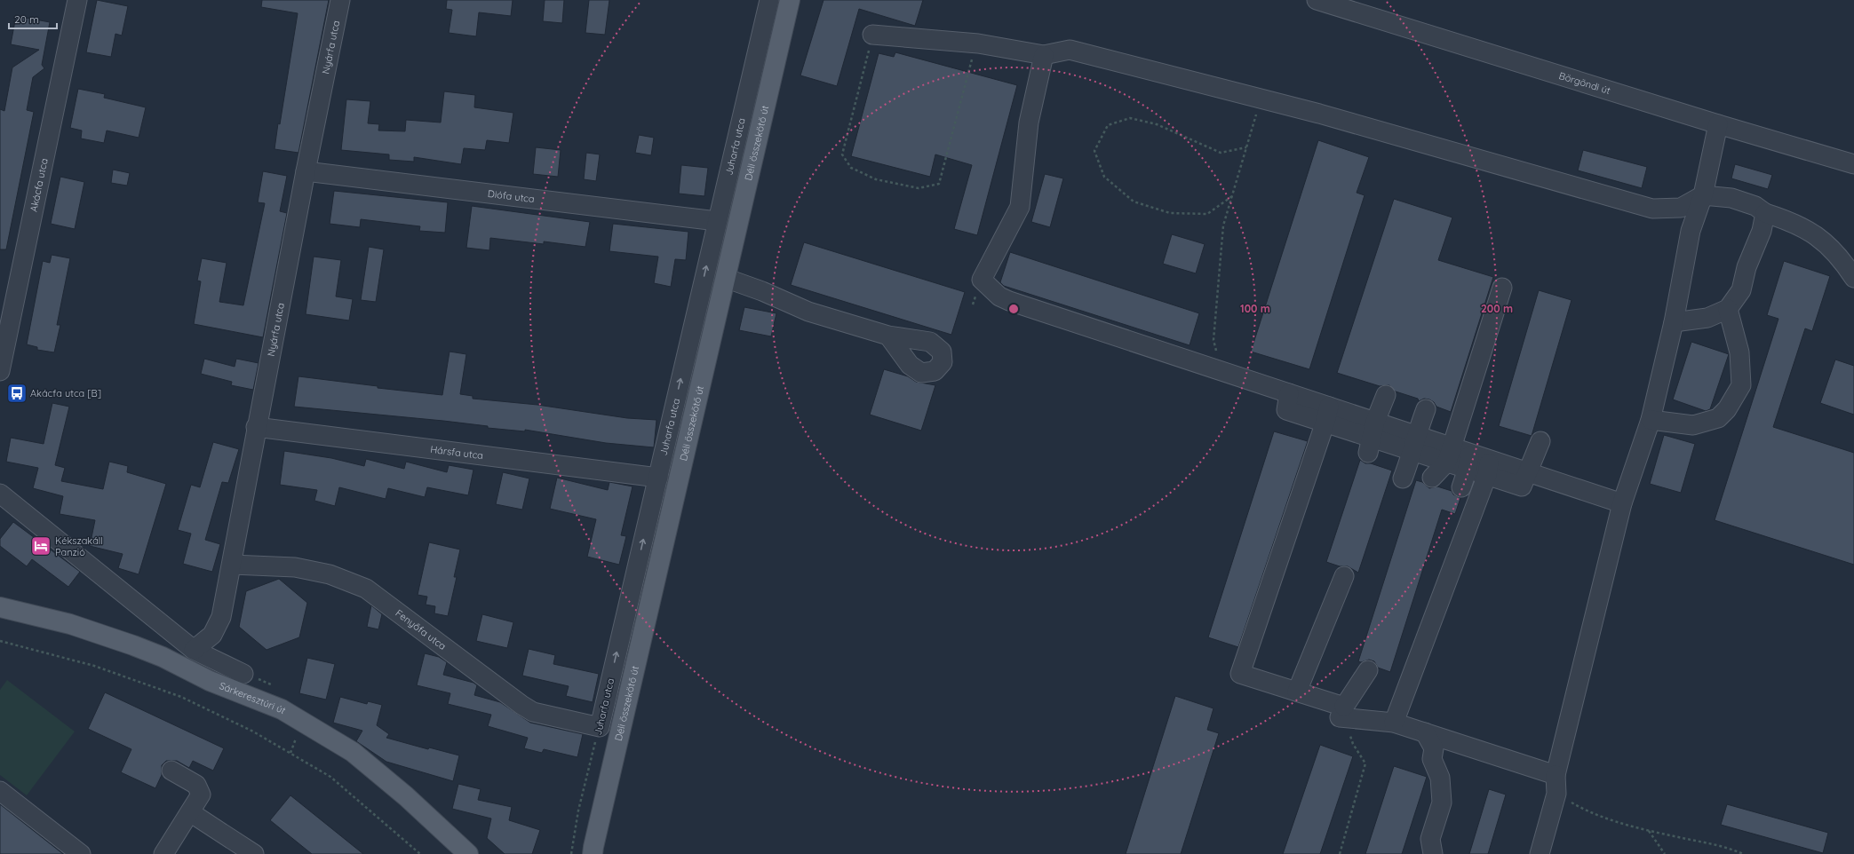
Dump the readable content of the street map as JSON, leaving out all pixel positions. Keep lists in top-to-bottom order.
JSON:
{
  "streets": {
    "main road": ["Déli összekötő út", "Sárkeresztúri út"],
    "street": [
      "Nyárfa utca",
      "Börgöndi út",
      "Juharfa utca",
      "Akácfa utca",
      "Diófa utca",
      "Hársfa utca",
      "Fenyőfa utca"
    ]
  },
  "crossings": [
    ["Nyárfa utca", "Diófa utca"],
    ["Nyárfa utca", "Hársfa utca"],
    ["Nyárfa utca", "Fenyőfa utca"],
    ["Nyárfa utca", "Sárkeresztúri út"],
    ["Juharfa utca", "Diófa utca"],
    ["Juharfa utca", "Hársfa utca"],
    ["Juharfa utca", "Fenyőfa utca"]
  ],
  "one_way": ["Juharfa utca"],
  "places": {
    "bus stop": ["Akácfa utca [B]"],
    "hotel": ["Kékszakáll Panzió"]
  },
  "scale_bar": "20 m",
  "rings": ["100 m", "200 m"]
}
